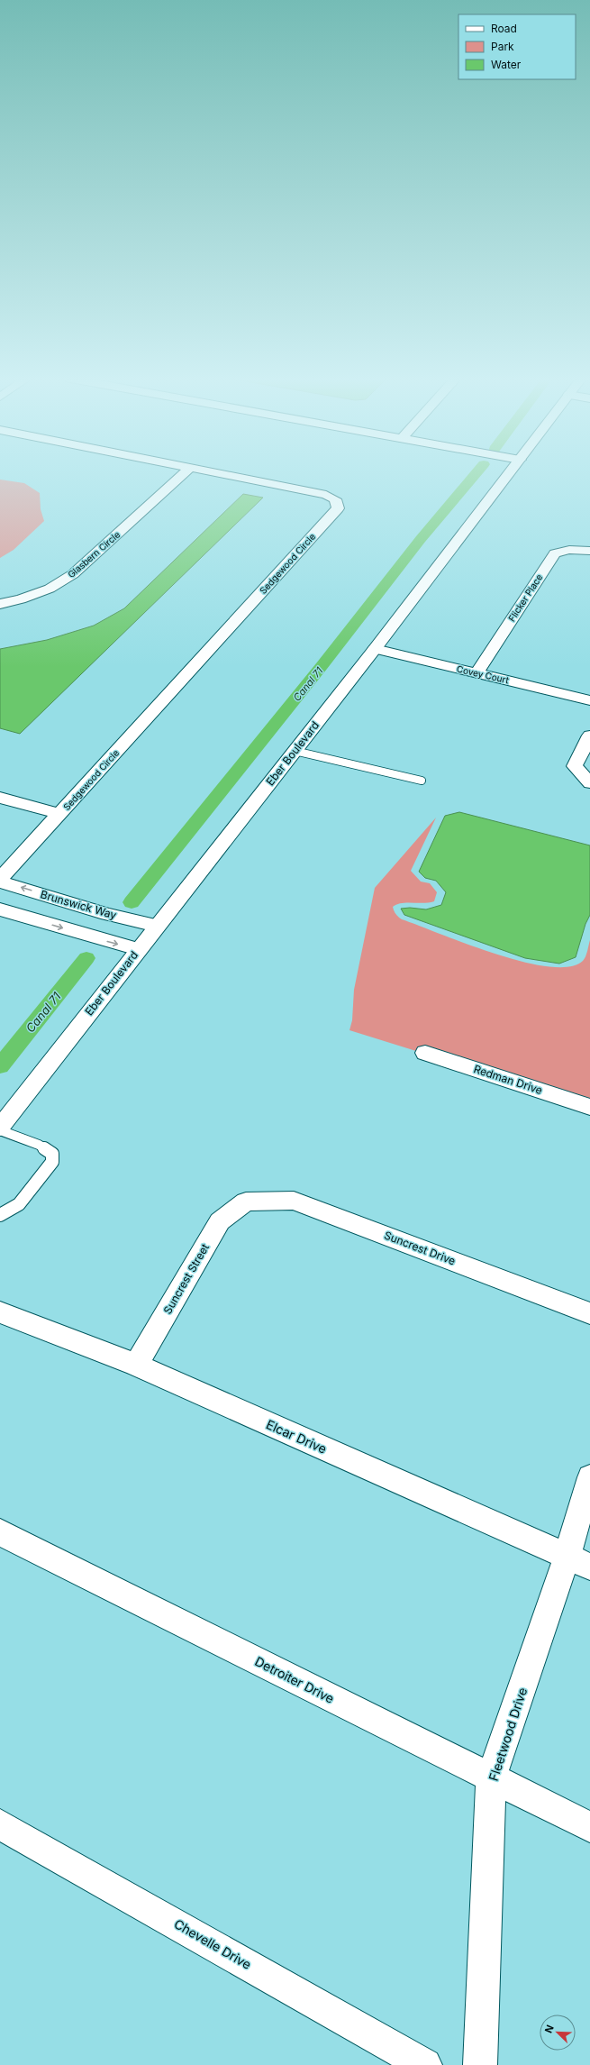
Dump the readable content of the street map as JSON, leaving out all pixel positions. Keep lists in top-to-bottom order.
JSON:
{
  "streets": {
    "street": [
      "Glasbern Circle",
      "Sedgewood Circle",
      "Flicker Place",
      "Covey Court",
      "Eber Boulevard",
      "Brunswick Way",
      "Redman Drive",
      "Suncrest Drive",
      "Suncrest Street",
      "Elcar Drive",
      "Detroiter Drive",
      "Fleetwood Drive",
      "Chevelle Drive"
    ]
  },
  "crossings": [
    ["Sedgewood Circle", "Brunswick Way"],
    ["Flicker Place", "Covey Court"],
    ["Covey Court", "Eber Boulevard"],
    ["Eber Boulevard", "Brunswick Way"],
    ["Suncrest Drive", "Suncrest Street"],
    ["Suncrest Street", "Elcar Drive"],
    ["Elcar Drive", "Fleetwood Drive"],
    ["Detroiter Drive", "Fleetwood Drive"]
  ],
  "water": ["Canal 71"],
  "legend": ["Road", "Park", "Water"],
  "north": "top left"
}
